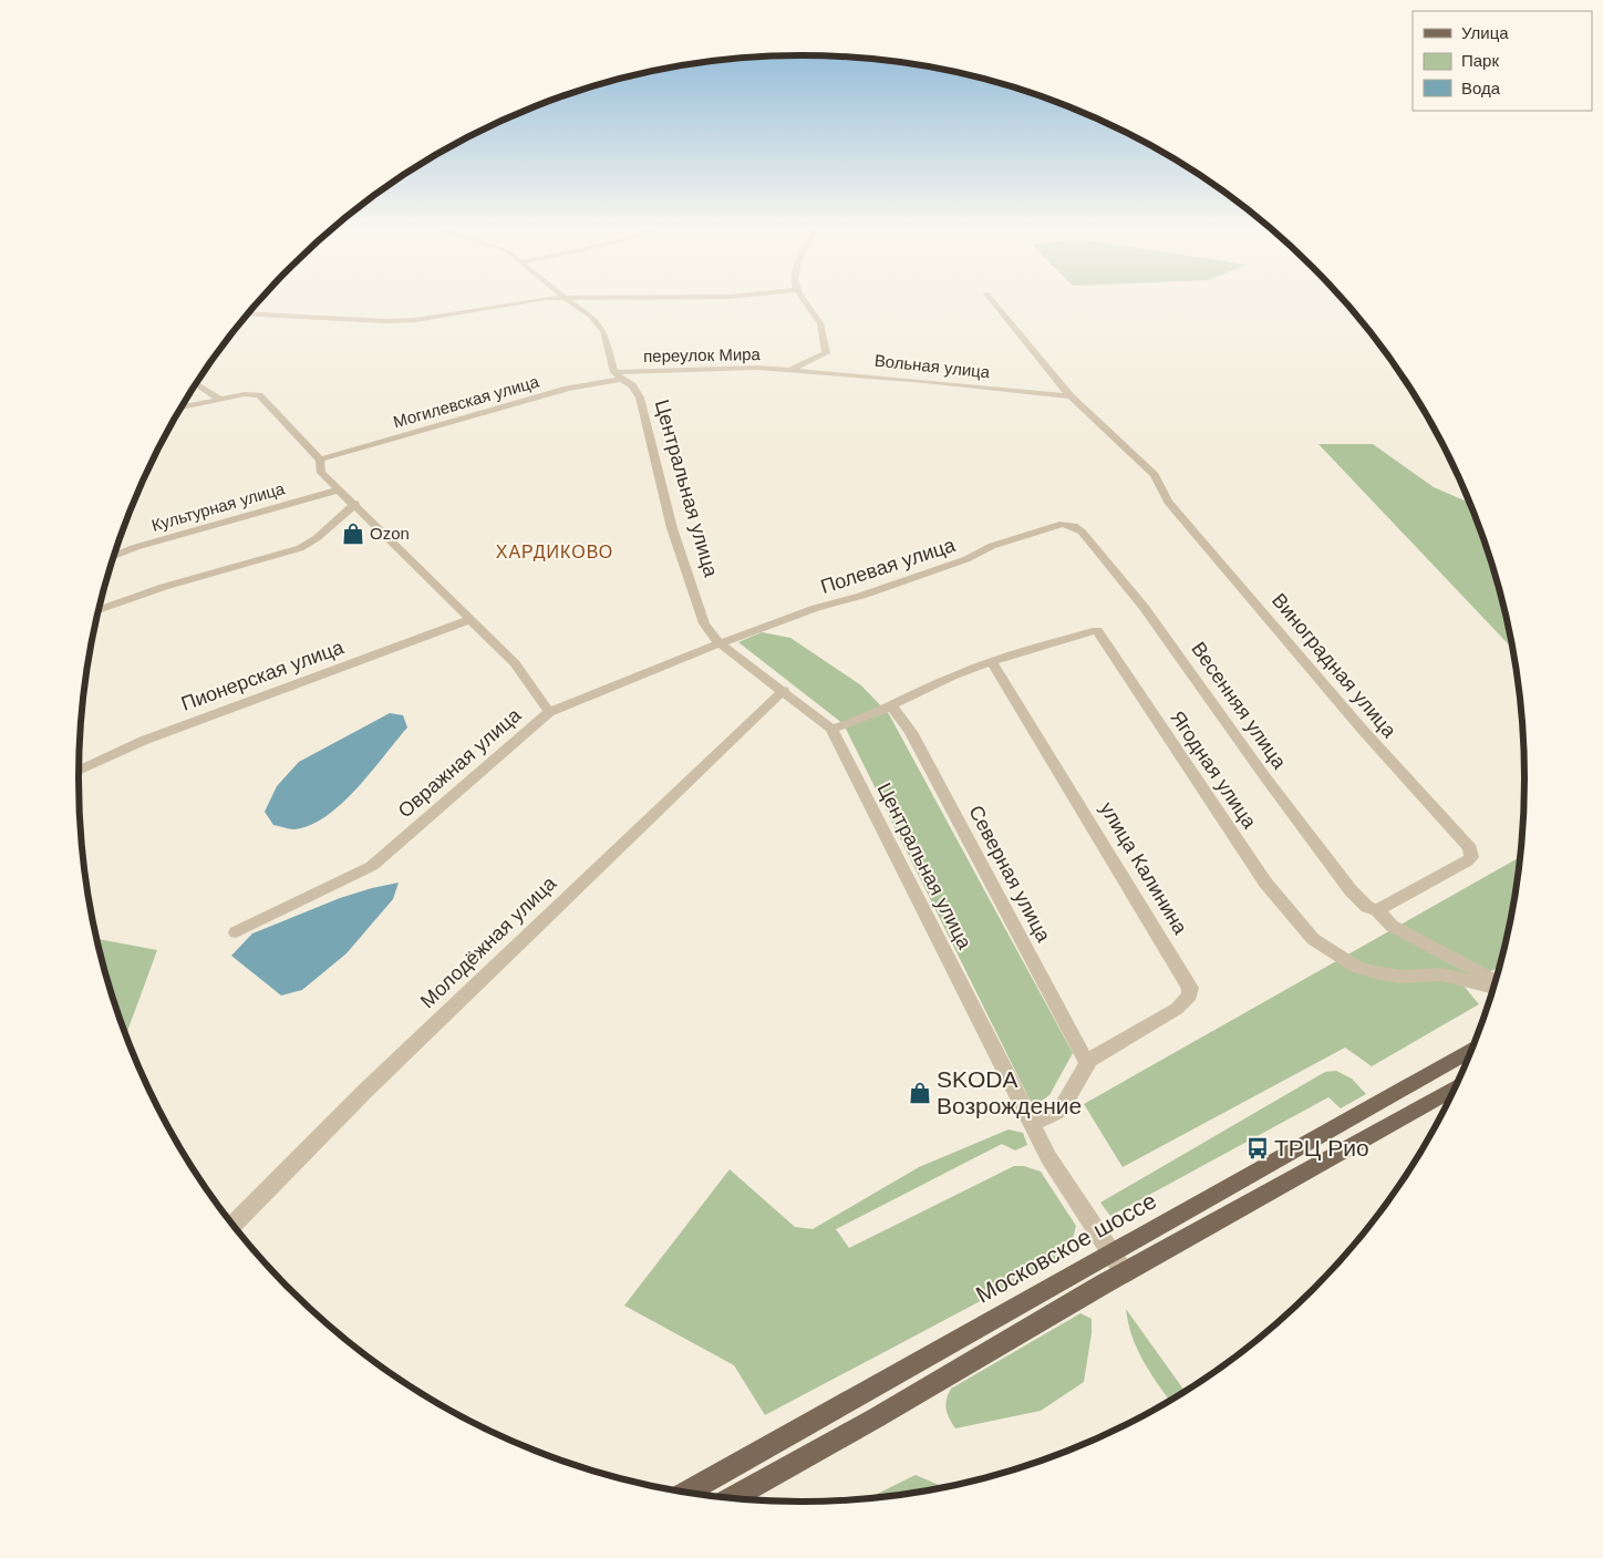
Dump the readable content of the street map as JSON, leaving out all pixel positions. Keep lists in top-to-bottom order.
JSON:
{
  "streets": {
    "main road": ["Московское шоссе"],
    "street": [
      "переулок Мира",
      "Вольная улица",
      "Могилевская улица",
      "Центральная улица",
      "Культурная улица",
      "Полевая улица",
      "Виноградная улица",
      "Пионерская улица",
      "Весенняя улица",
      "Овражная улица",
      "Ягодная улица",
      "улица Калинина",
      "Северная улица",
      "Молодёжная улица"
    ]
  },
  "crossings": [
    ["переулок Мира", "Вольная улица"],
    ["переулок Мира", "Могилевская улица"],
    ["переулок Мира", "Центральная улица"],
    ["Вольная улица", "Виноградная улица"],
    ["Могилевская улица", "Центральная улица"],
    ["Центральная улица", "Полевая улица"],
    ["Центральная улица", "Овражная улица"],
    ["Центральная улица", "Молодёжная улица"],
    ["Центральная улица", "Московское шоссе"],
    ["Полевая улица", "Весенняя улица"],
    ["Полевая улица", "Овражная улица"],
    ["Виноградная улица", "Весенняя улица"],
    ["Ягодная улица", "улица Калинина"],
    ["улица Калинина", "Северная улица"]
  ],
  "districts": ["ХАРДИКОВО"],
  "places": {
    "shop": ["Ozon", "SKODA Возрождение"],
    "bus stop": ["ТРЦ Рио"]
  },
  "legend": ["Улица", "Парк", "Вода"]
}
